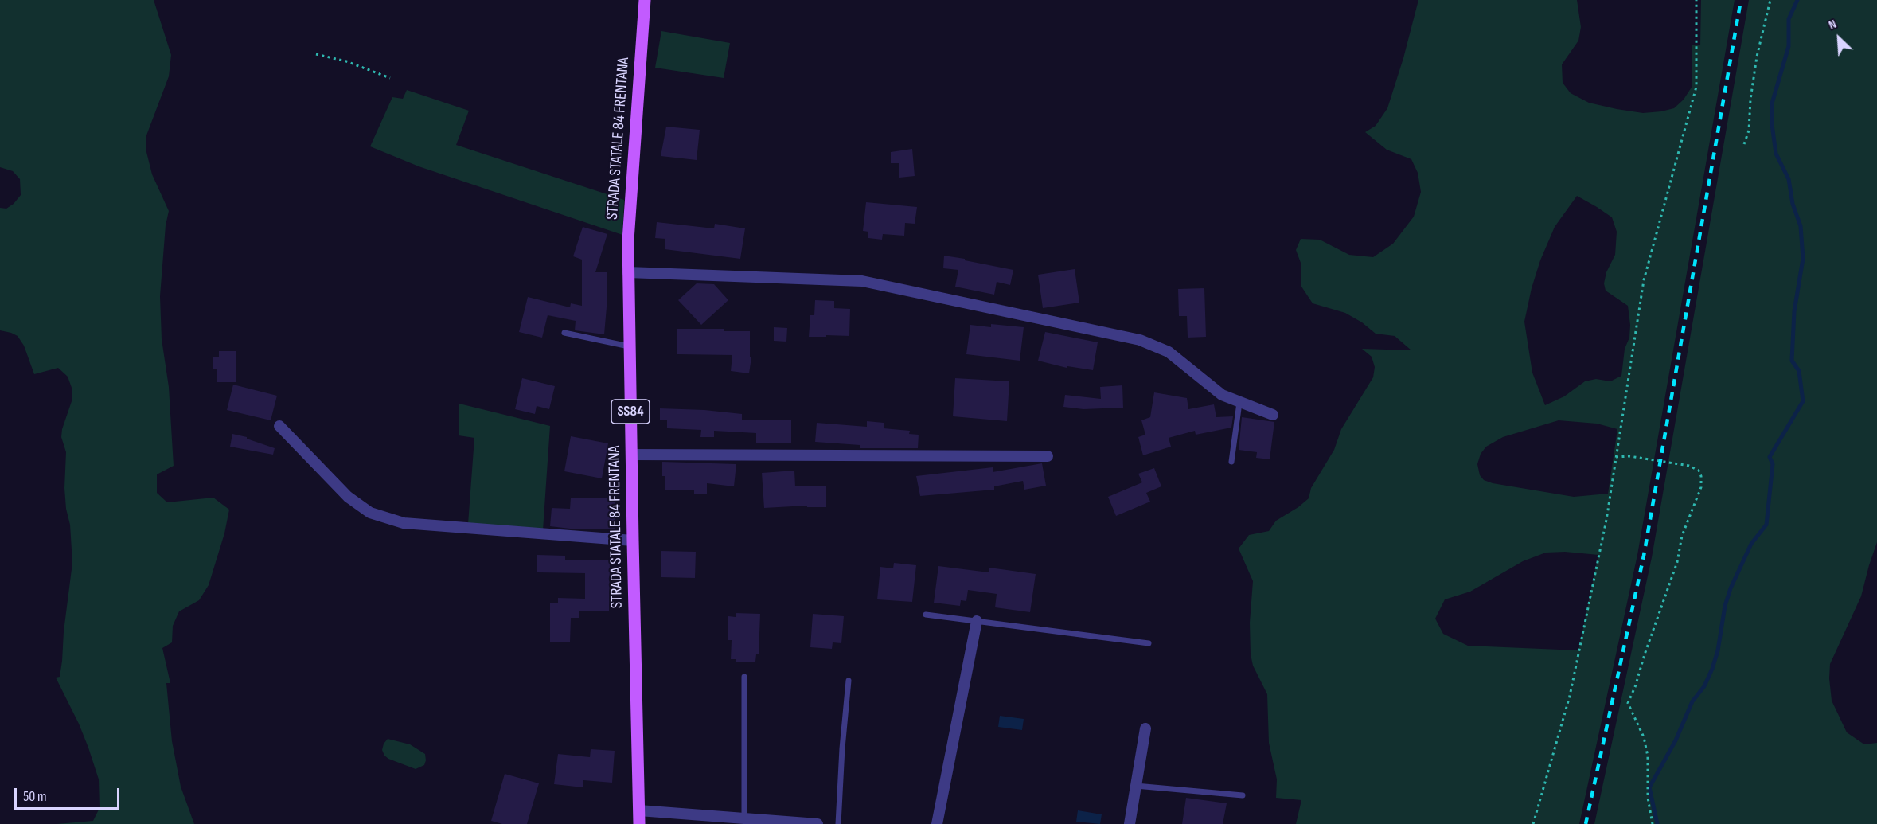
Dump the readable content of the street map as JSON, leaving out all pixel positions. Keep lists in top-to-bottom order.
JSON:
{
  "streets": {
    "main road": ["STRADA STATALE 84 FRENTANA", "SS84"]
  },
  "scale_bar": "50 m",
  "north": "top left"
}
